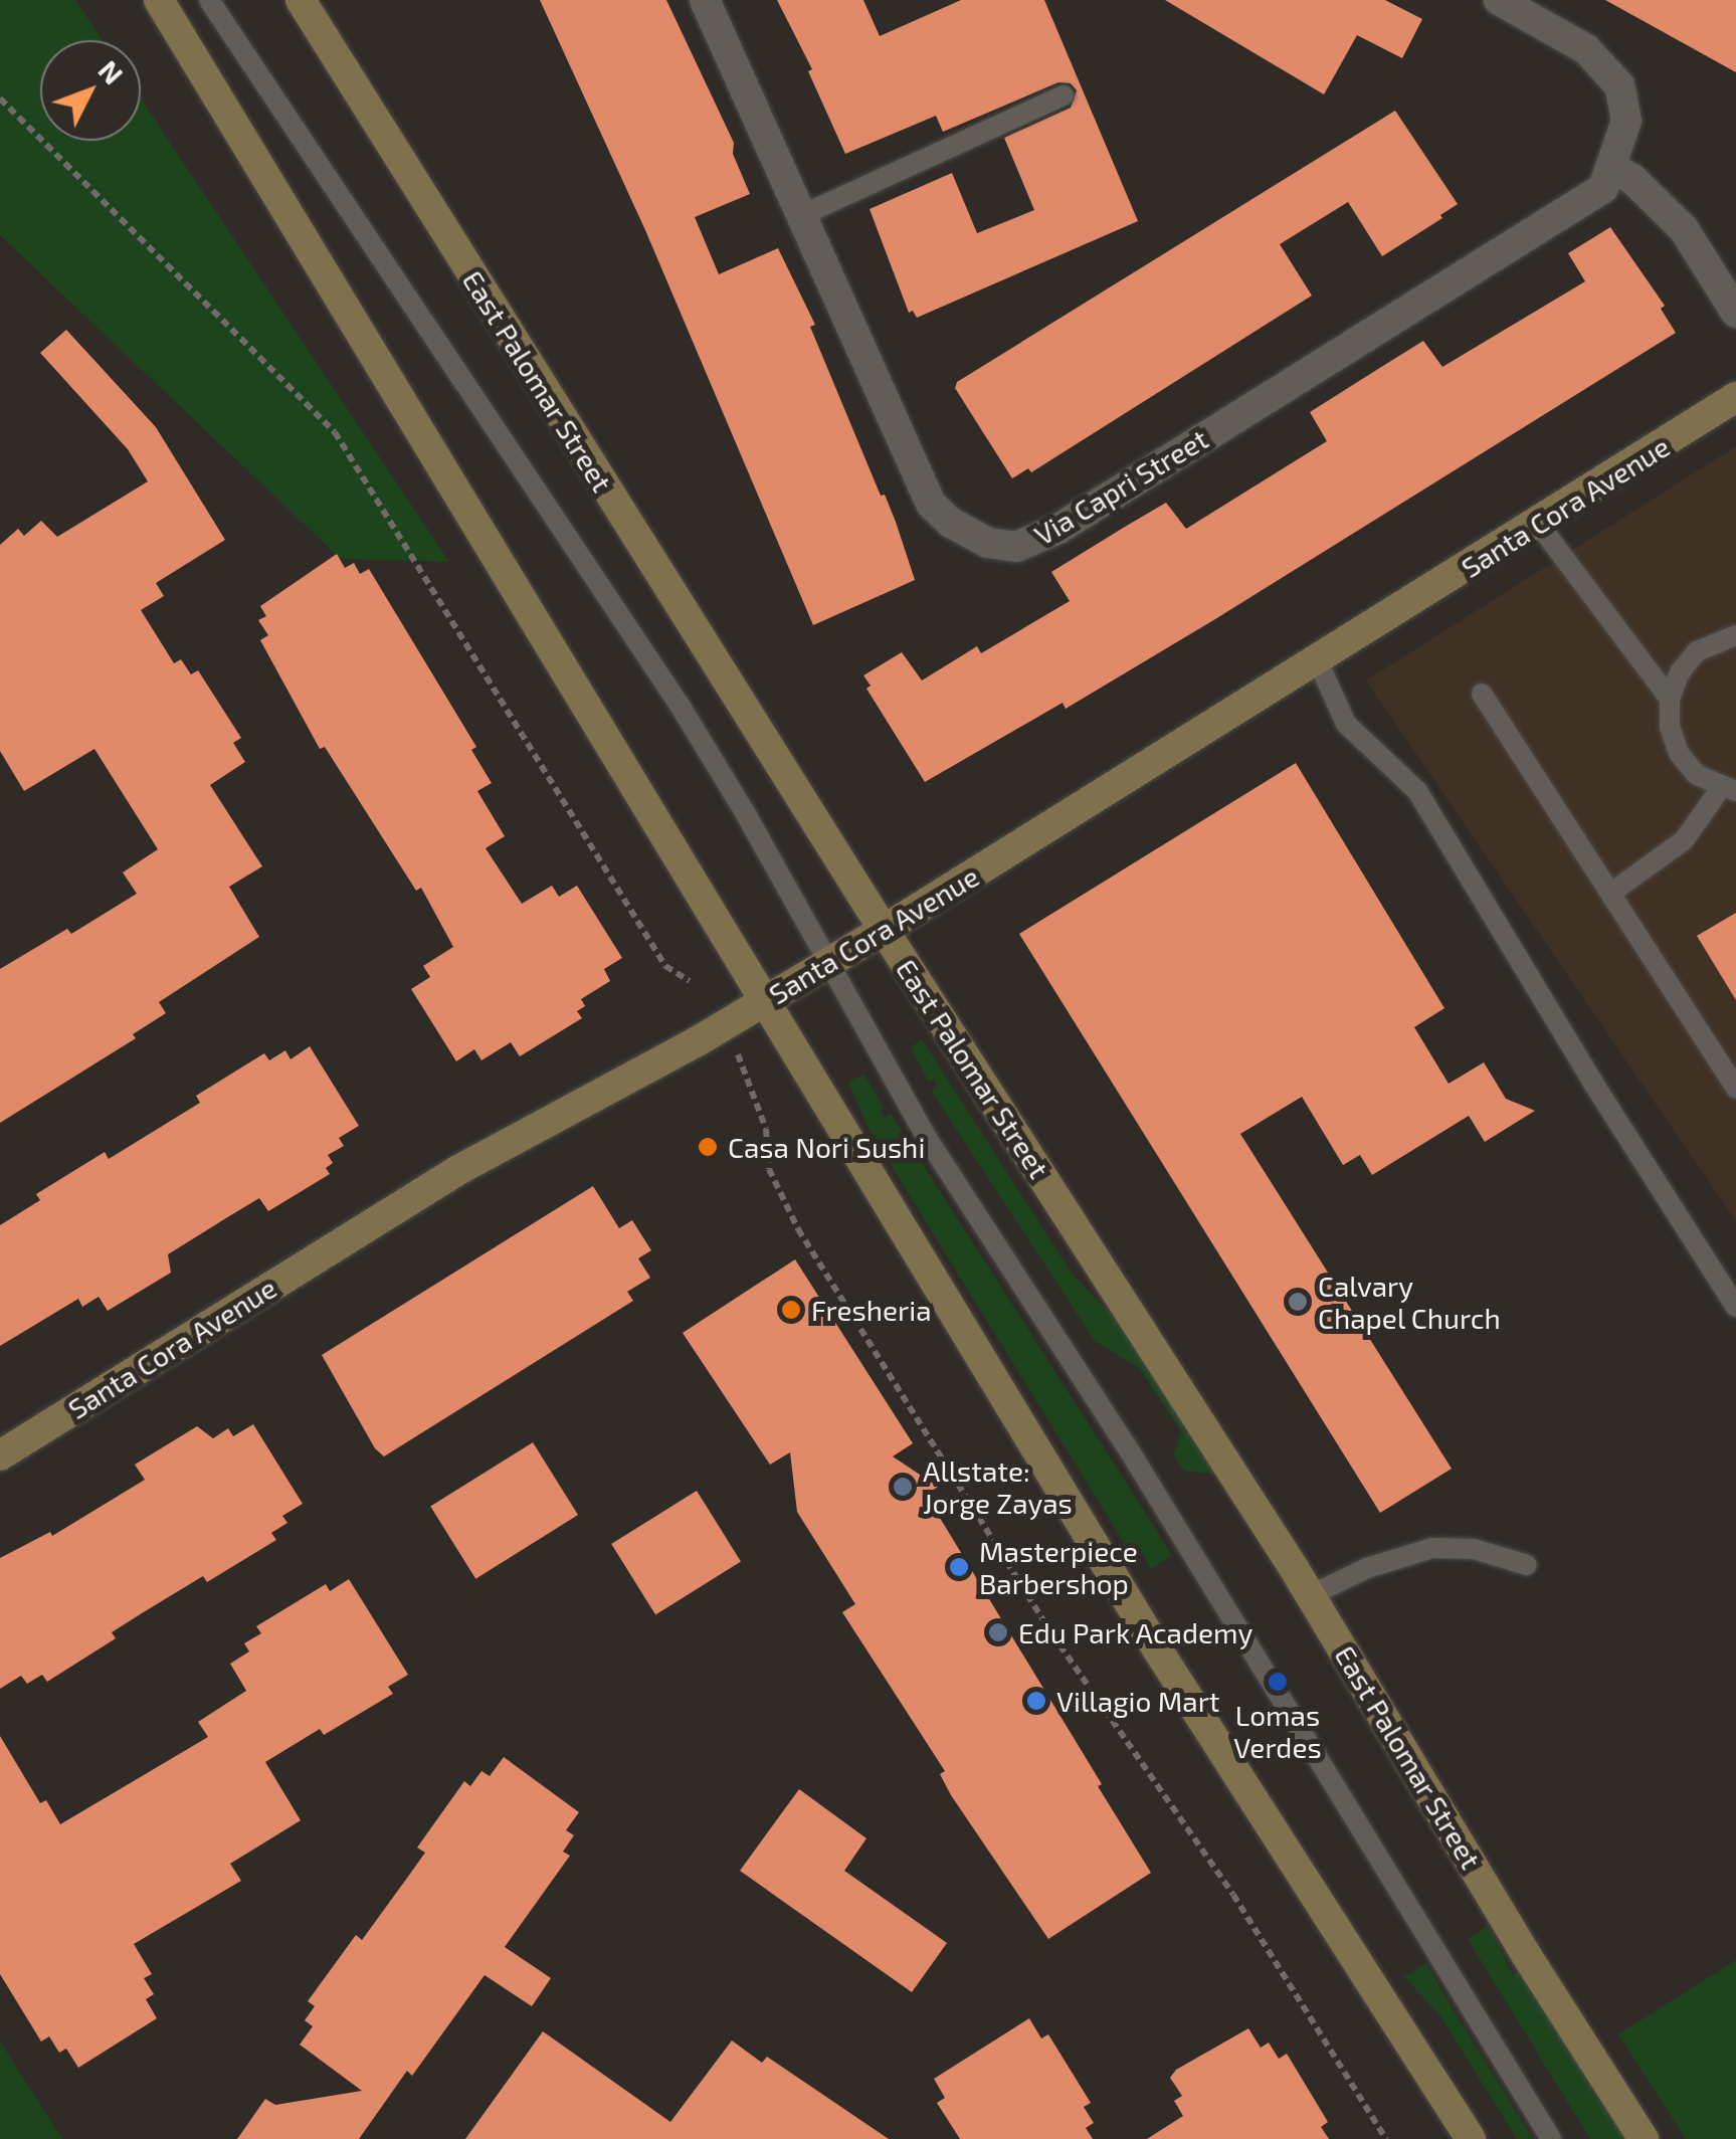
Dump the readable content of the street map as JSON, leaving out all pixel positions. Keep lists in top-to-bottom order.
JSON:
{
  "streets": {
    "main road": ["East Palomar Street", "Santa Cora Avenue"],
    "street": ["Via Capri Street"]
  },
  "crossings": [
    ["East Palomar Street", "Santa Cora Avenue"]
  ],
  "places": [
    "Casa Nori Sushi",
    "Calvary Chapel Church",
    "Fresheria",
    "Allstate: Jorge Zayas",
    "Masterpiece Barbershop",
    "Edu Park Academy",
    "Lomas Verdes",
    "Villagio Mart"
  ],
  "north": "top right"
}
